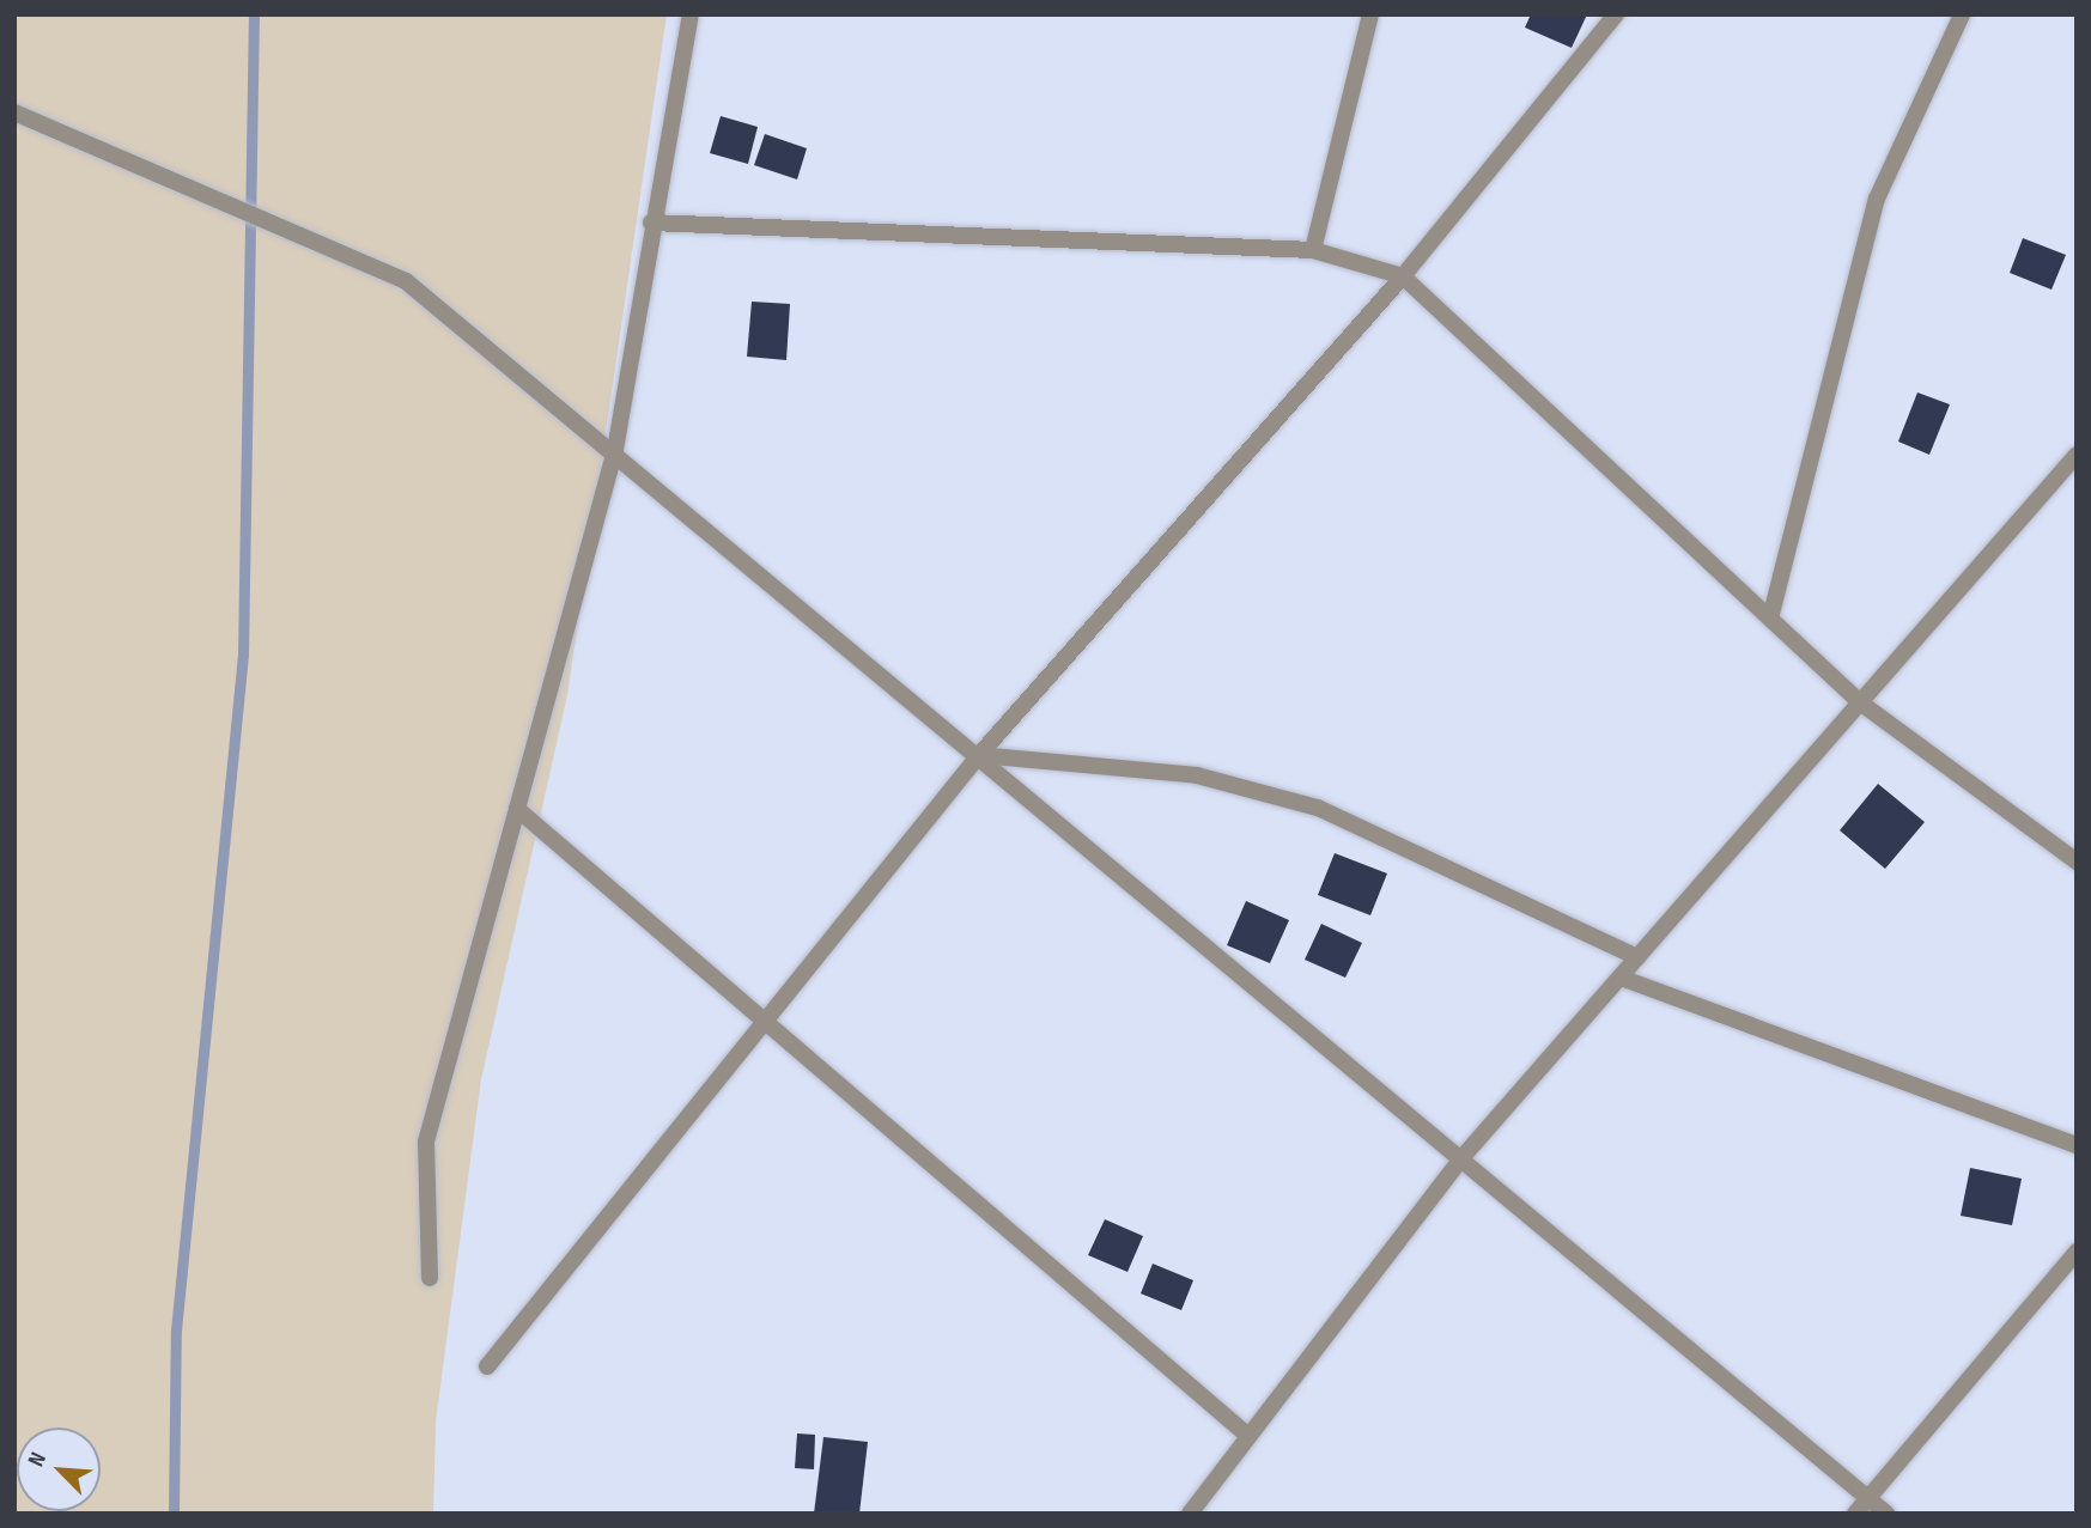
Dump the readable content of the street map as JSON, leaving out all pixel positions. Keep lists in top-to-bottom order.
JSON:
{
  "north": "top left"
}
